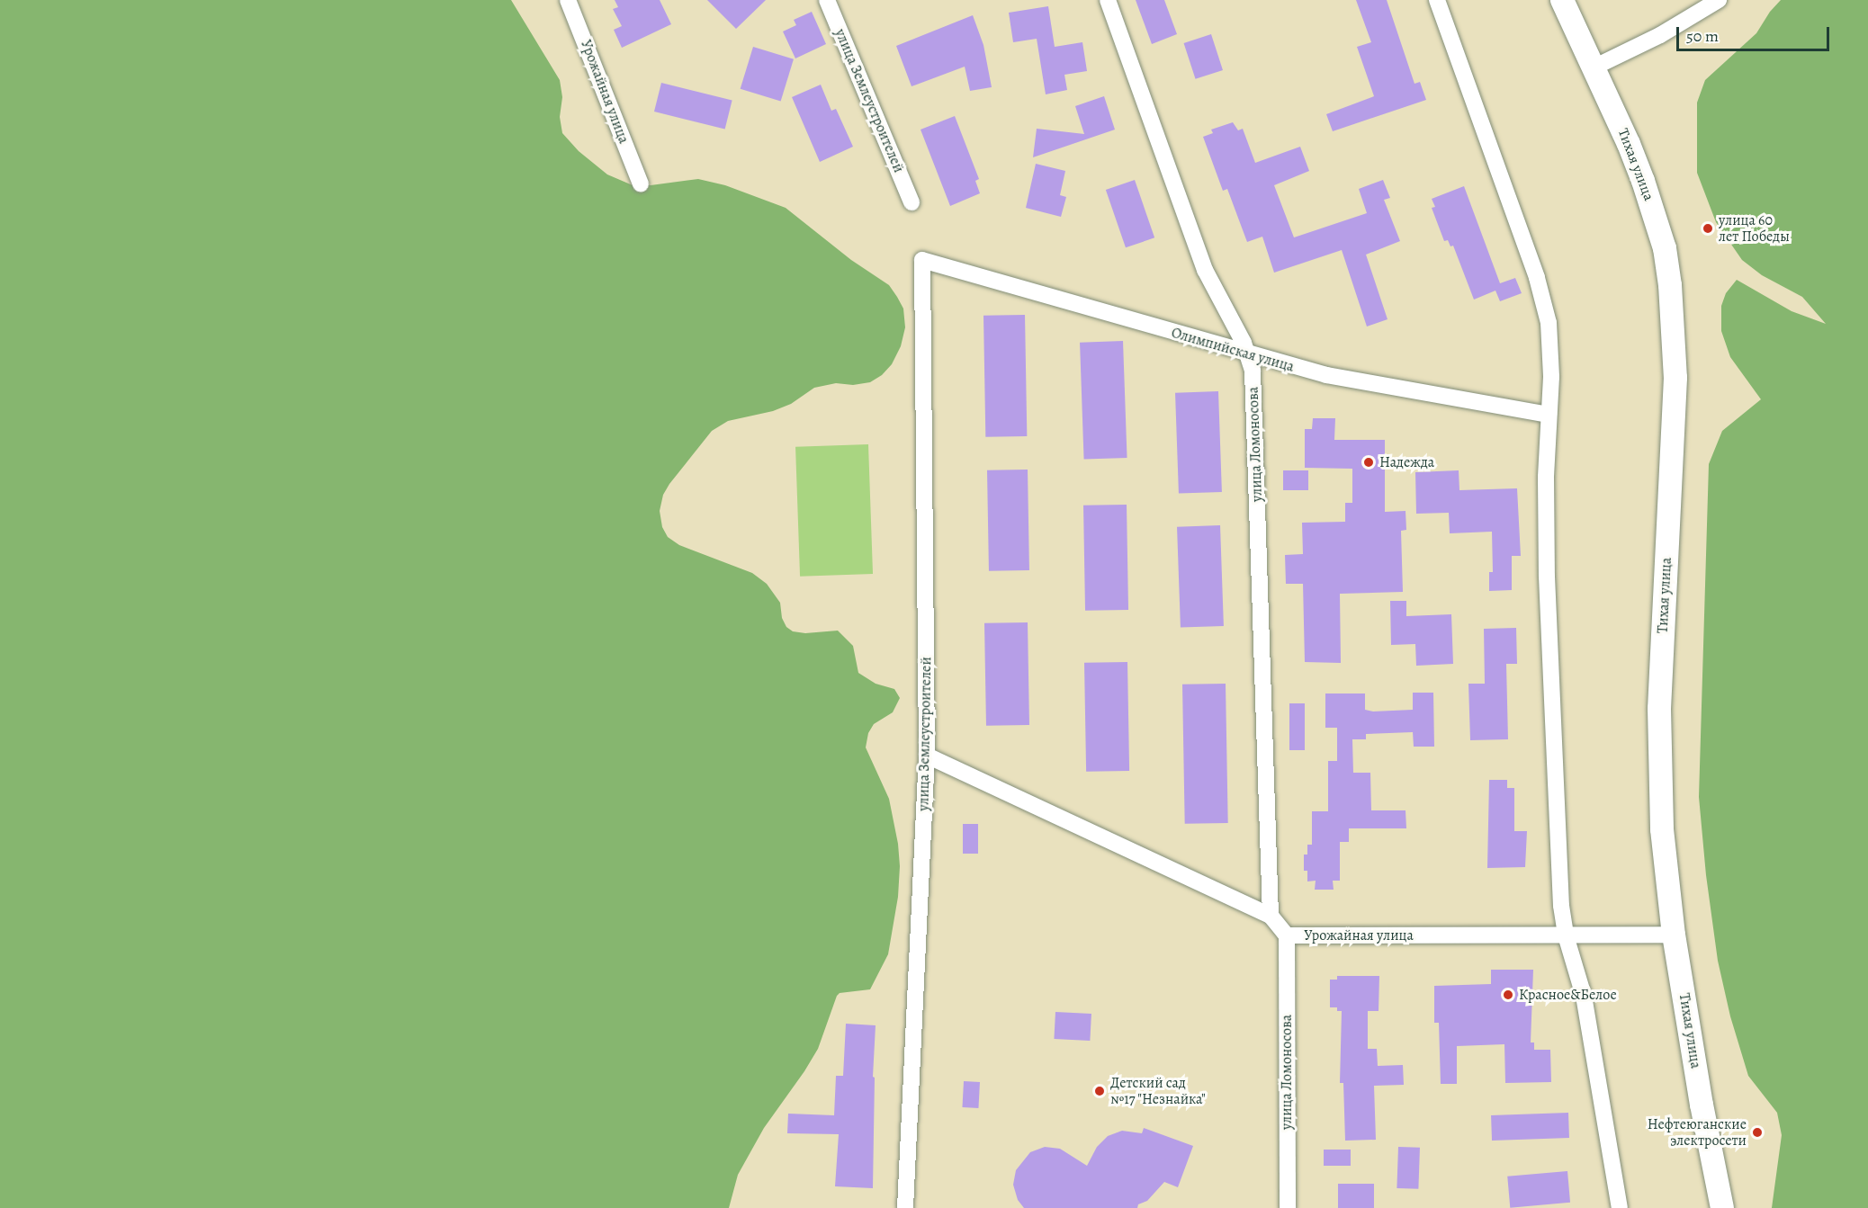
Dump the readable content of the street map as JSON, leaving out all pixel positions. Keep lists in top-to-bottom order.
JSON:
{
  "streets": {
    "main road": ["Тихая улица"],
    "street": [
      "Урожайная улица",
      "улица Землеустроителей",
      "Олимпийская улица",
      "улица Ломоносова"
    ]
  },
  "crossings": [
    ["Урожайная улица", "улица Землеустроителей"],
    ["Урожайная улица", "Тихая улица"],
    ["Урожайная улица", "улица Ломоносова"],
    ["улица Землеустроителей", "Олимпийская улица"],
    ["Олимпийская улица", "улица Ломоносова"]
  ],
  "places": [
    "улица 60 лет Победы",
    "Надежда",
    "Красное&Белое",
    "Детский сад №17 \"Незнайка\"",
    "Нефтеюганские электросети"
  ],
  "scale_bar": "50 m"
}
